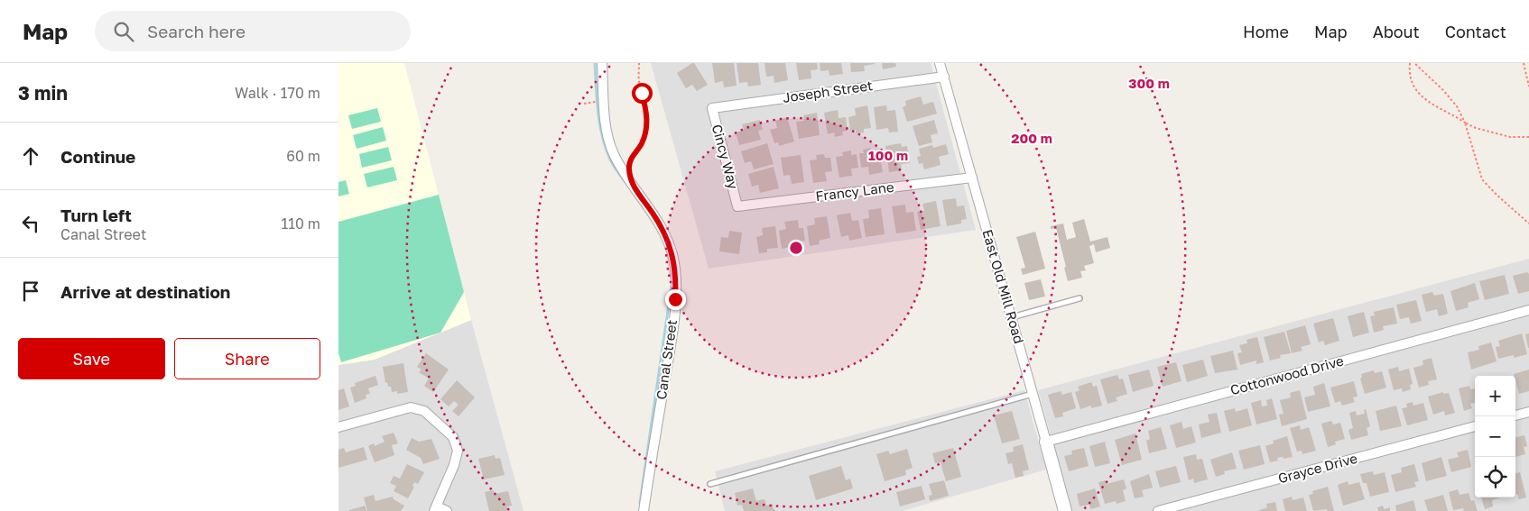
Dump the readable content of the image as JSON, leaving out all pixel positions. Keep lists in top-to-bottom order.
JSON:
{
  "streets": {
    "street": [
      "Joseph Street",
      "Cincy Way",
      "Francy Lane",
      "East Old Mill Road",
      "Canal Street",
      "Cottonwood Drive",
      "Grayce Drive"
    ]
  },
  "crossings": [
    ["Joseph Street", "Cincy Way"],
    ["Joseph Street", "East Old Mill Road"],
    ["Cincy Way", "Francy Lane"],
    ["Francy Lane", "East Old Mill Road"],
    ["East Old Mill Road", "Cottonwood Drive"]
  ],
  "page": {
    "header": "Map",
    "search": "Search here",
    "nav": [
      "Home",
      "Map",
      "About",
      "Contact"
    ],
    "heading": ["3 min", "Walk · 170 m"],
    "list": [
      ["Continue", "60 m"],
      ["Turn left", "Canal Street", "110 m"],
      "Arrive at destination"
    ],
    "buttons": ["Save", "Share"],
    "map_buttons": ["+", "−"]
  },
  "rings": ["300 m", "200 m", "100 m"]
}
